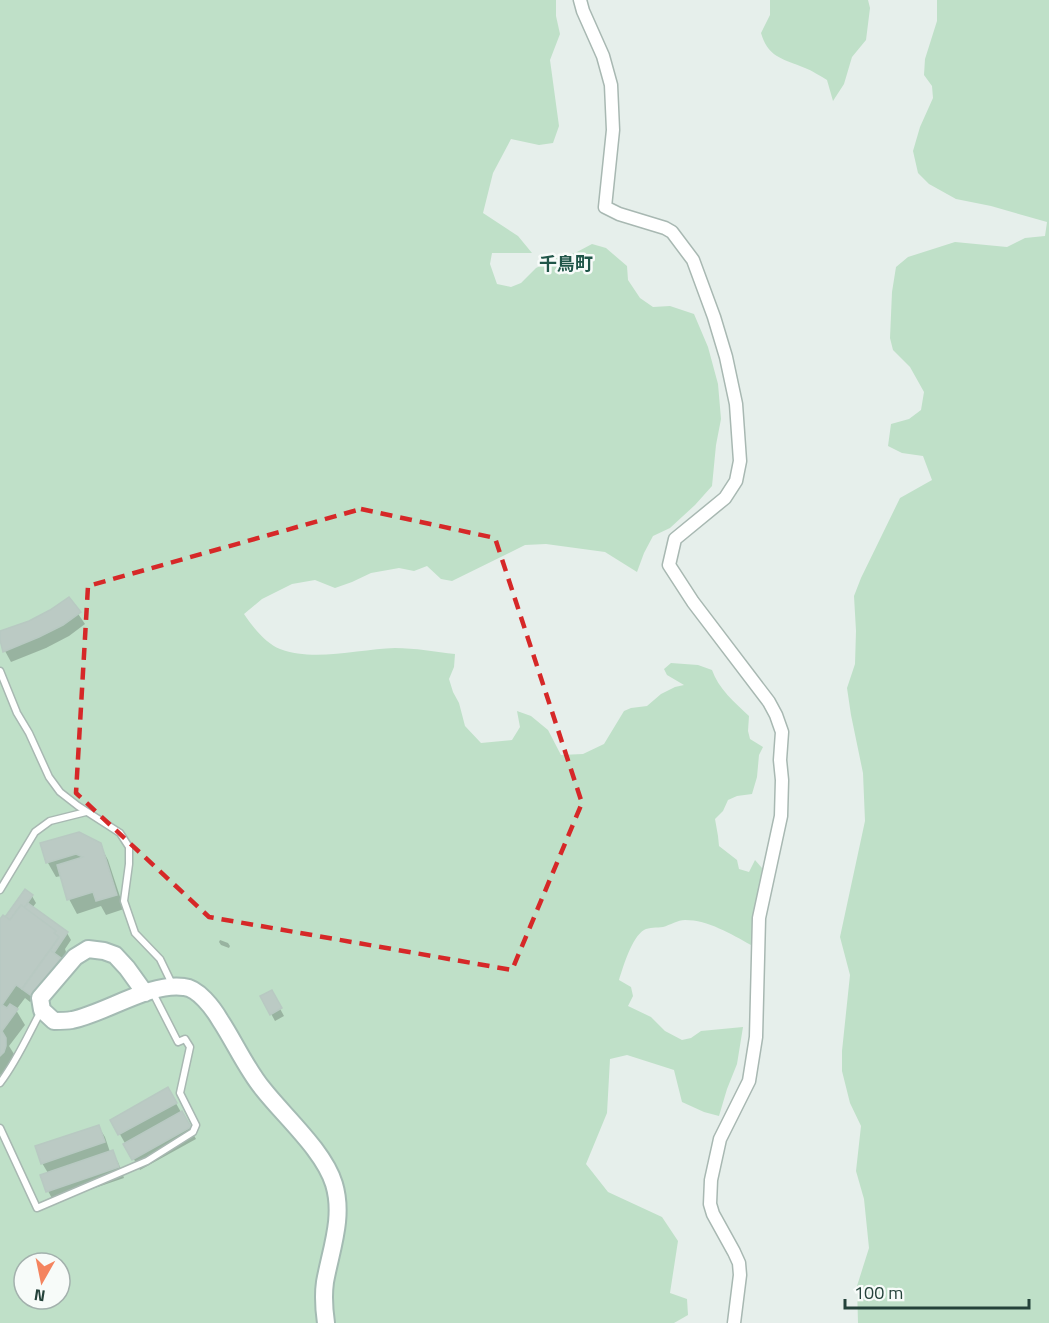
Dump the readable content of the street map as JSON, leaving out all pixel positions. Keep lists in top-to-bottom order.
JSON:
{
  "districts": ["千鳥町"],
  "scale_bar": "100 m",
  "north": "bottom"
}
